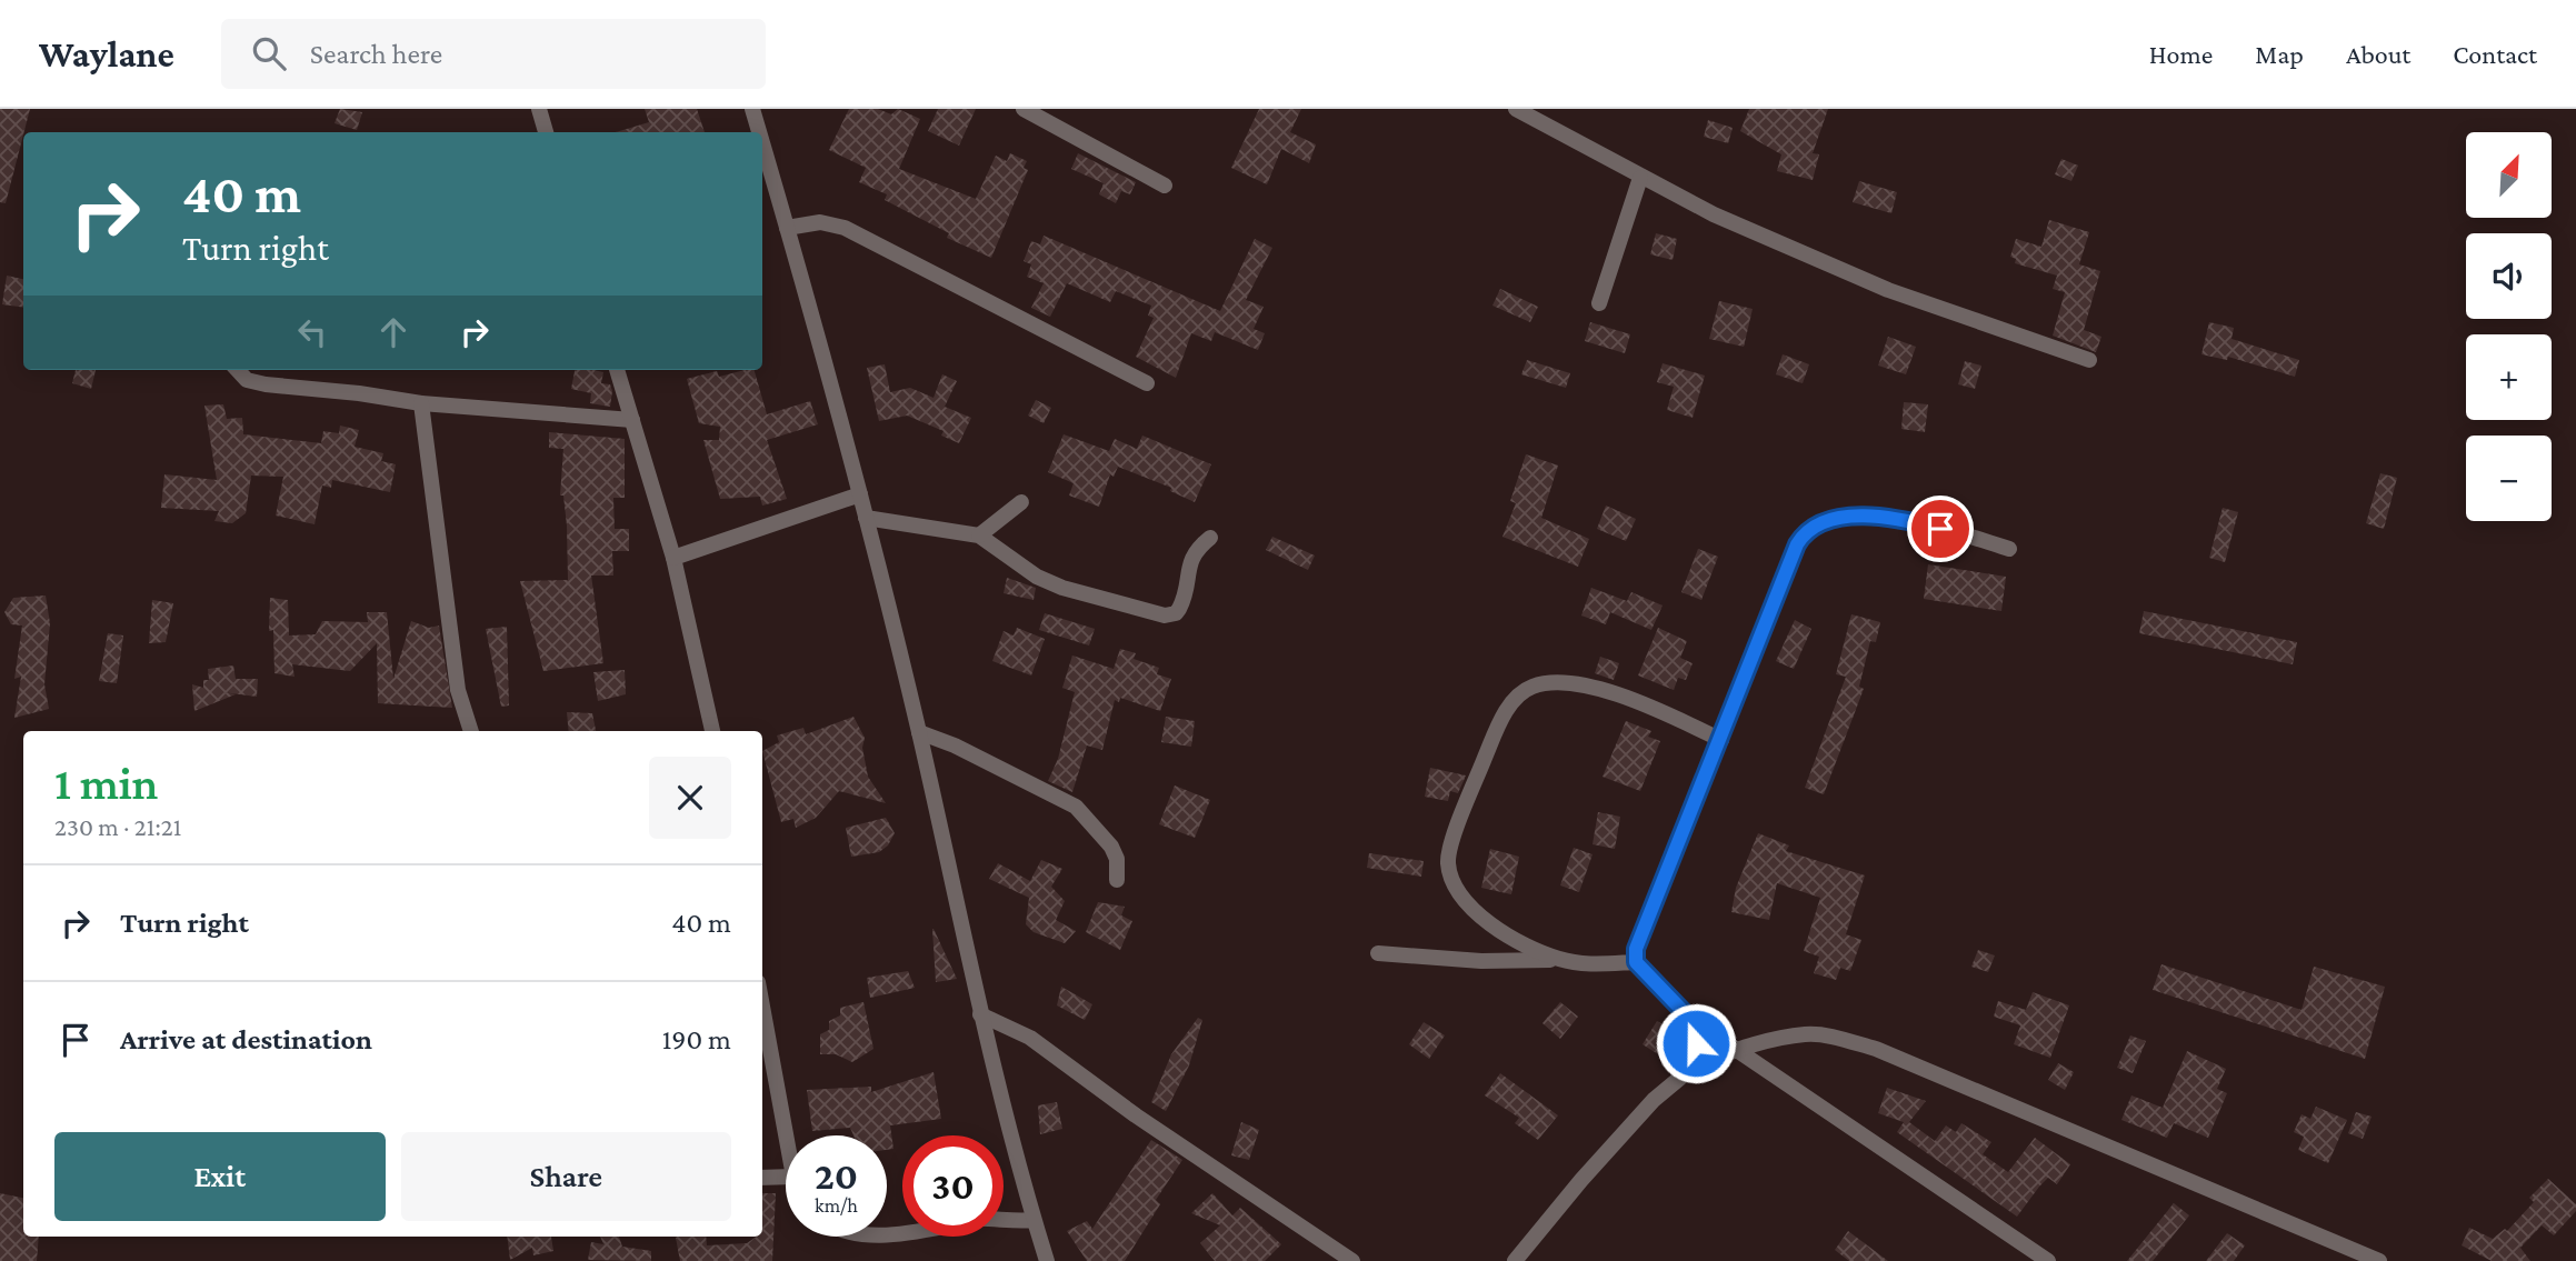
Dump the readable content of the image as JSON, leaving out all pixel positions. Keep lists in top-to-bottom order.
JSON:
{
  "north": "top right",
  "page": {
    "header": "Waylane",
    "search": "Search here",
    "nav": [
      "Home",
      "Map",
      "About",
      "Contact"
    ],
    "map_buttons": ["+", "−"],
    "turn": ["40 m", "Turn right"],
    "heading": ["1 min", "230 m · 21:21"],
    "list": [
      {
        "name": "Turn right",
        "value": "40 m"
      },
      {
        "name": "Arrive at destination",
        "value": "190 m"
      }
    ],
    "buttons": ["Exit", "Share"],
    "speed": "20 km/h",
    "limit": "30"
  }
}
